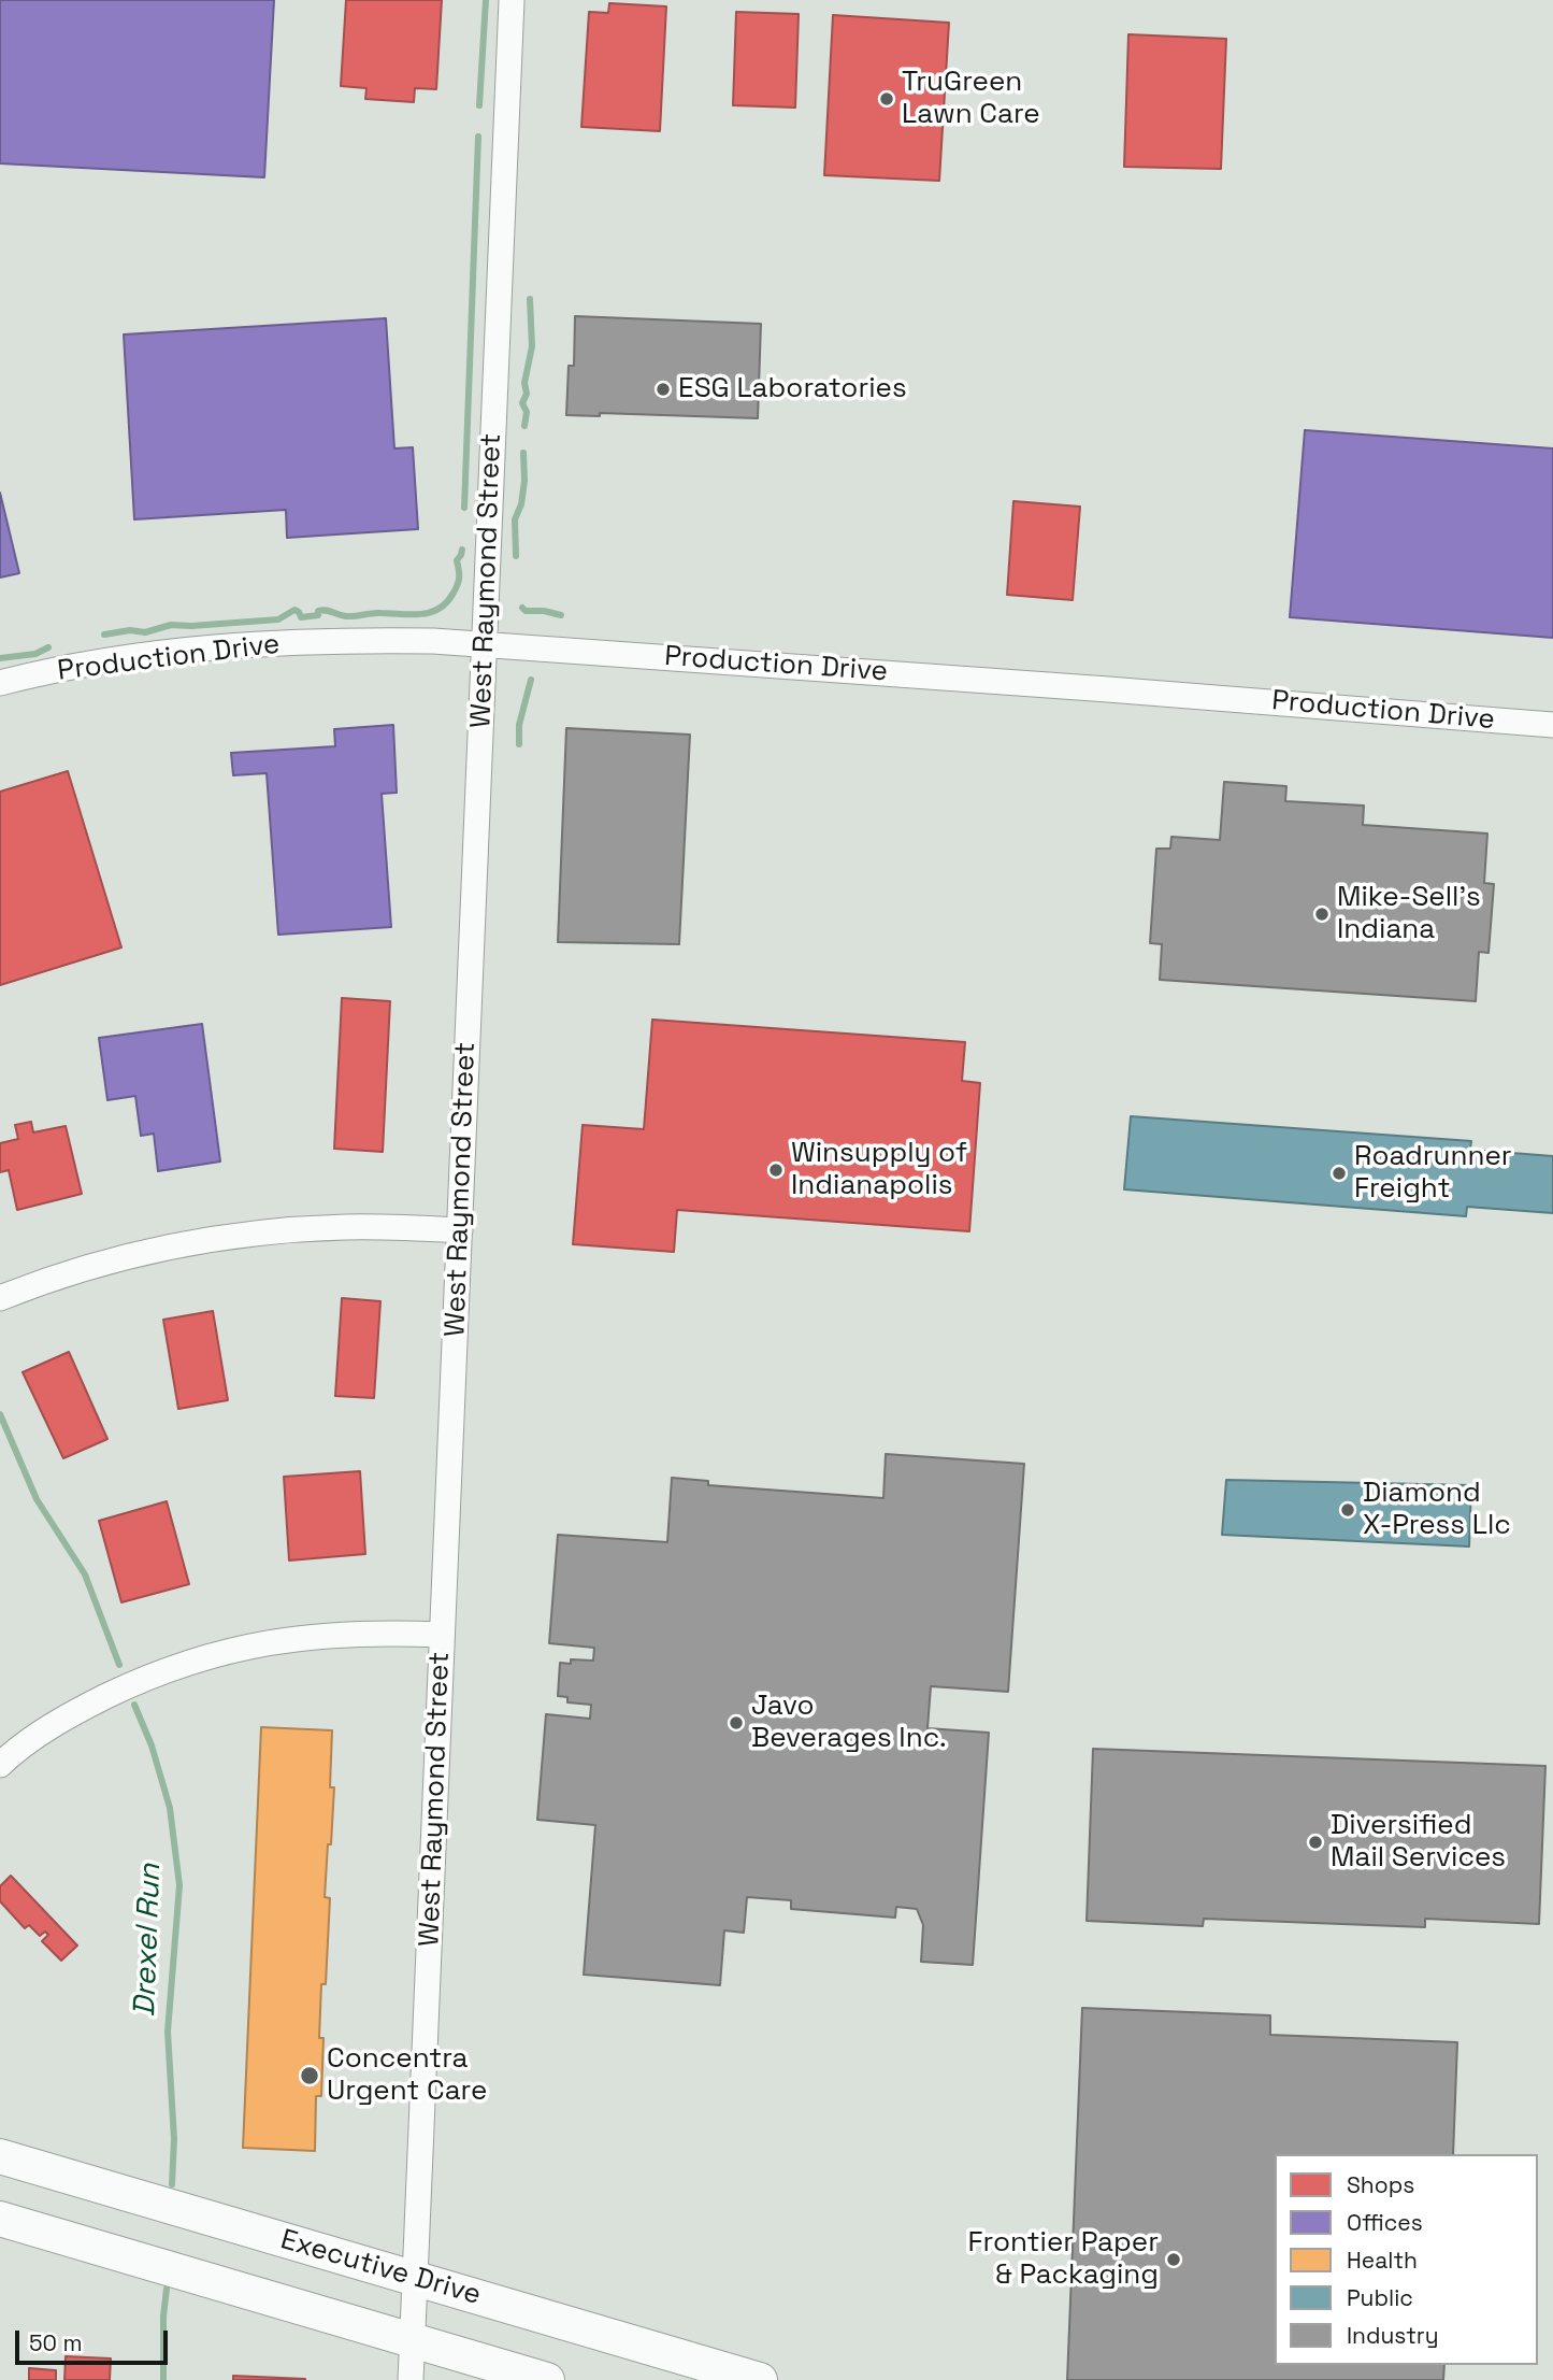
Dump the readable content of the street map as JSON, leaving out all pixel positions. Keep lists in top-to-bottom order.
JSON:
{
  "streets": {
    "street": ["West Raymond Street", "Production Drive", "Executive Drive"]
  },
  "crossings": [
    ["West Raymond Street", "Production Drive"],
    ["West Raymond Street", "Executive Drive"]
  ],
  "water": ["Drexel Run"],
  "places": [
    "TruGreen Lawn Care",
    "ESG Laboratories",
    "Mike-Sell's Indiana",
    "Winsupply of Indianapolis",
    "Roadrunner Freight",
    "Diamond X-Press Llc",
    "Javo Beverages Inc.",
    "Diversified Mail Services",
    "Concentra Urgent Care",
    "Frontier Paper & Packaging"
  ],
  "legend": [
    "Shops",
    "Offices",
    "Health",
    "Public",
    "Industry"
  ],
  "scale_bar": "50 m"
}
